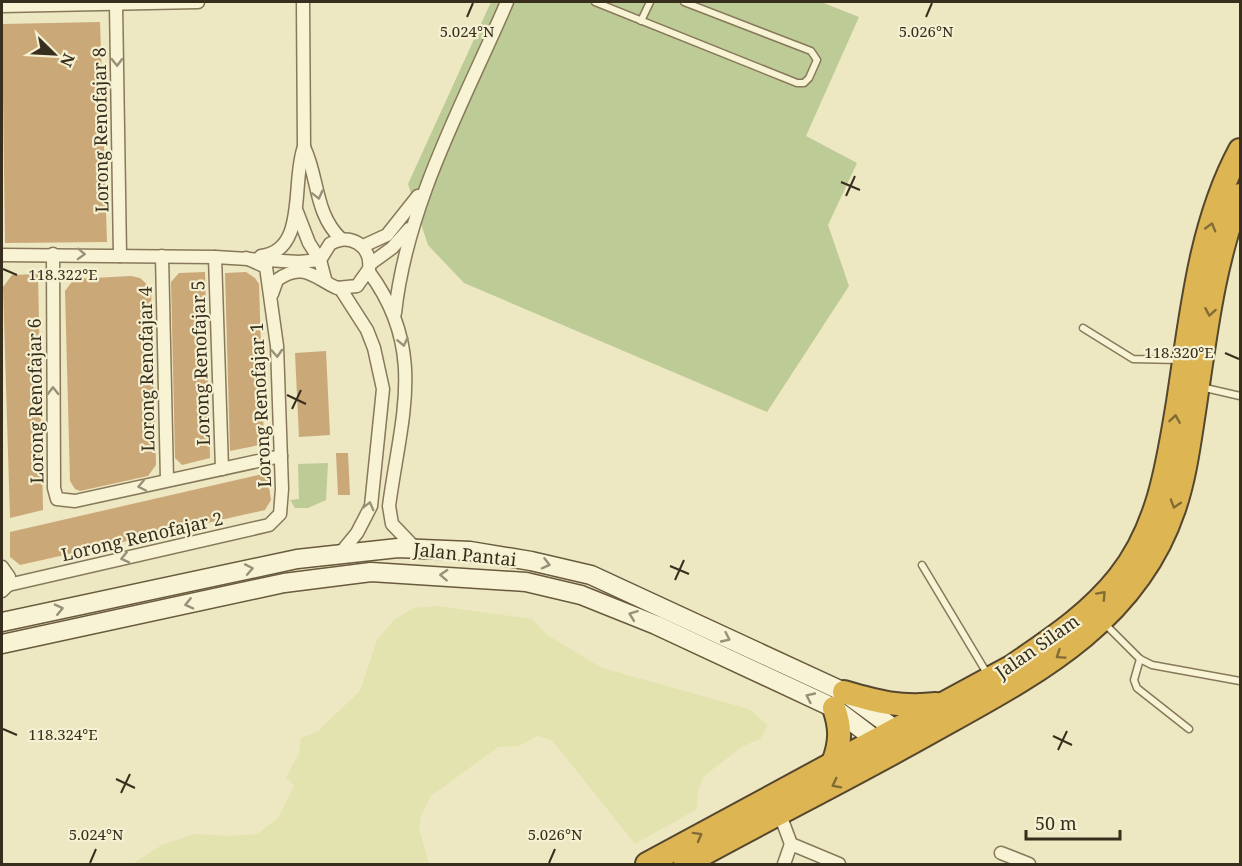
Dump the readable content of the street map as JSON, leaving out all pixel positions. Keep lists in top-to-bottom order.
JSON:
{
  "streets": {
    "highway": ["Jalan Silam"],
    "street": [
      "Lorong Renofajar 8",
      "Lorong Renofajar 5",
      "Lorong Renofajar 4",
      "Lorong Renofajar 6",
      "Lorong Renofajar 1",
      "Lorong Renofajar 2",
      "Jalan Pantai"
    ]
  },
  "crossings": [
    ["Lorong Renofajar 5", "Lorong Renofajar 6"],
    ["Lorong Renofajar 4", "Lorong Renofajar 6"],
    ["Lorong Renofajar 6", "Lorong Renofajar 1"],
    ["Lorong Renofajar 1", "Lorong Renofajar 2"],
    ["Jalan Pantai", "Jalan Silam"]
  ],
  "one_way": ["Lorong Renofajar 8", "Lorong Renofajar 2"],
  "scale_bar": "50 m",
  "north": "bottom right",
  "coordinates": [
    "5.024°N",
    "5.026°N",
    "118.322°E",
    "118.320°E",
    "118.324°E"
  ]
}
